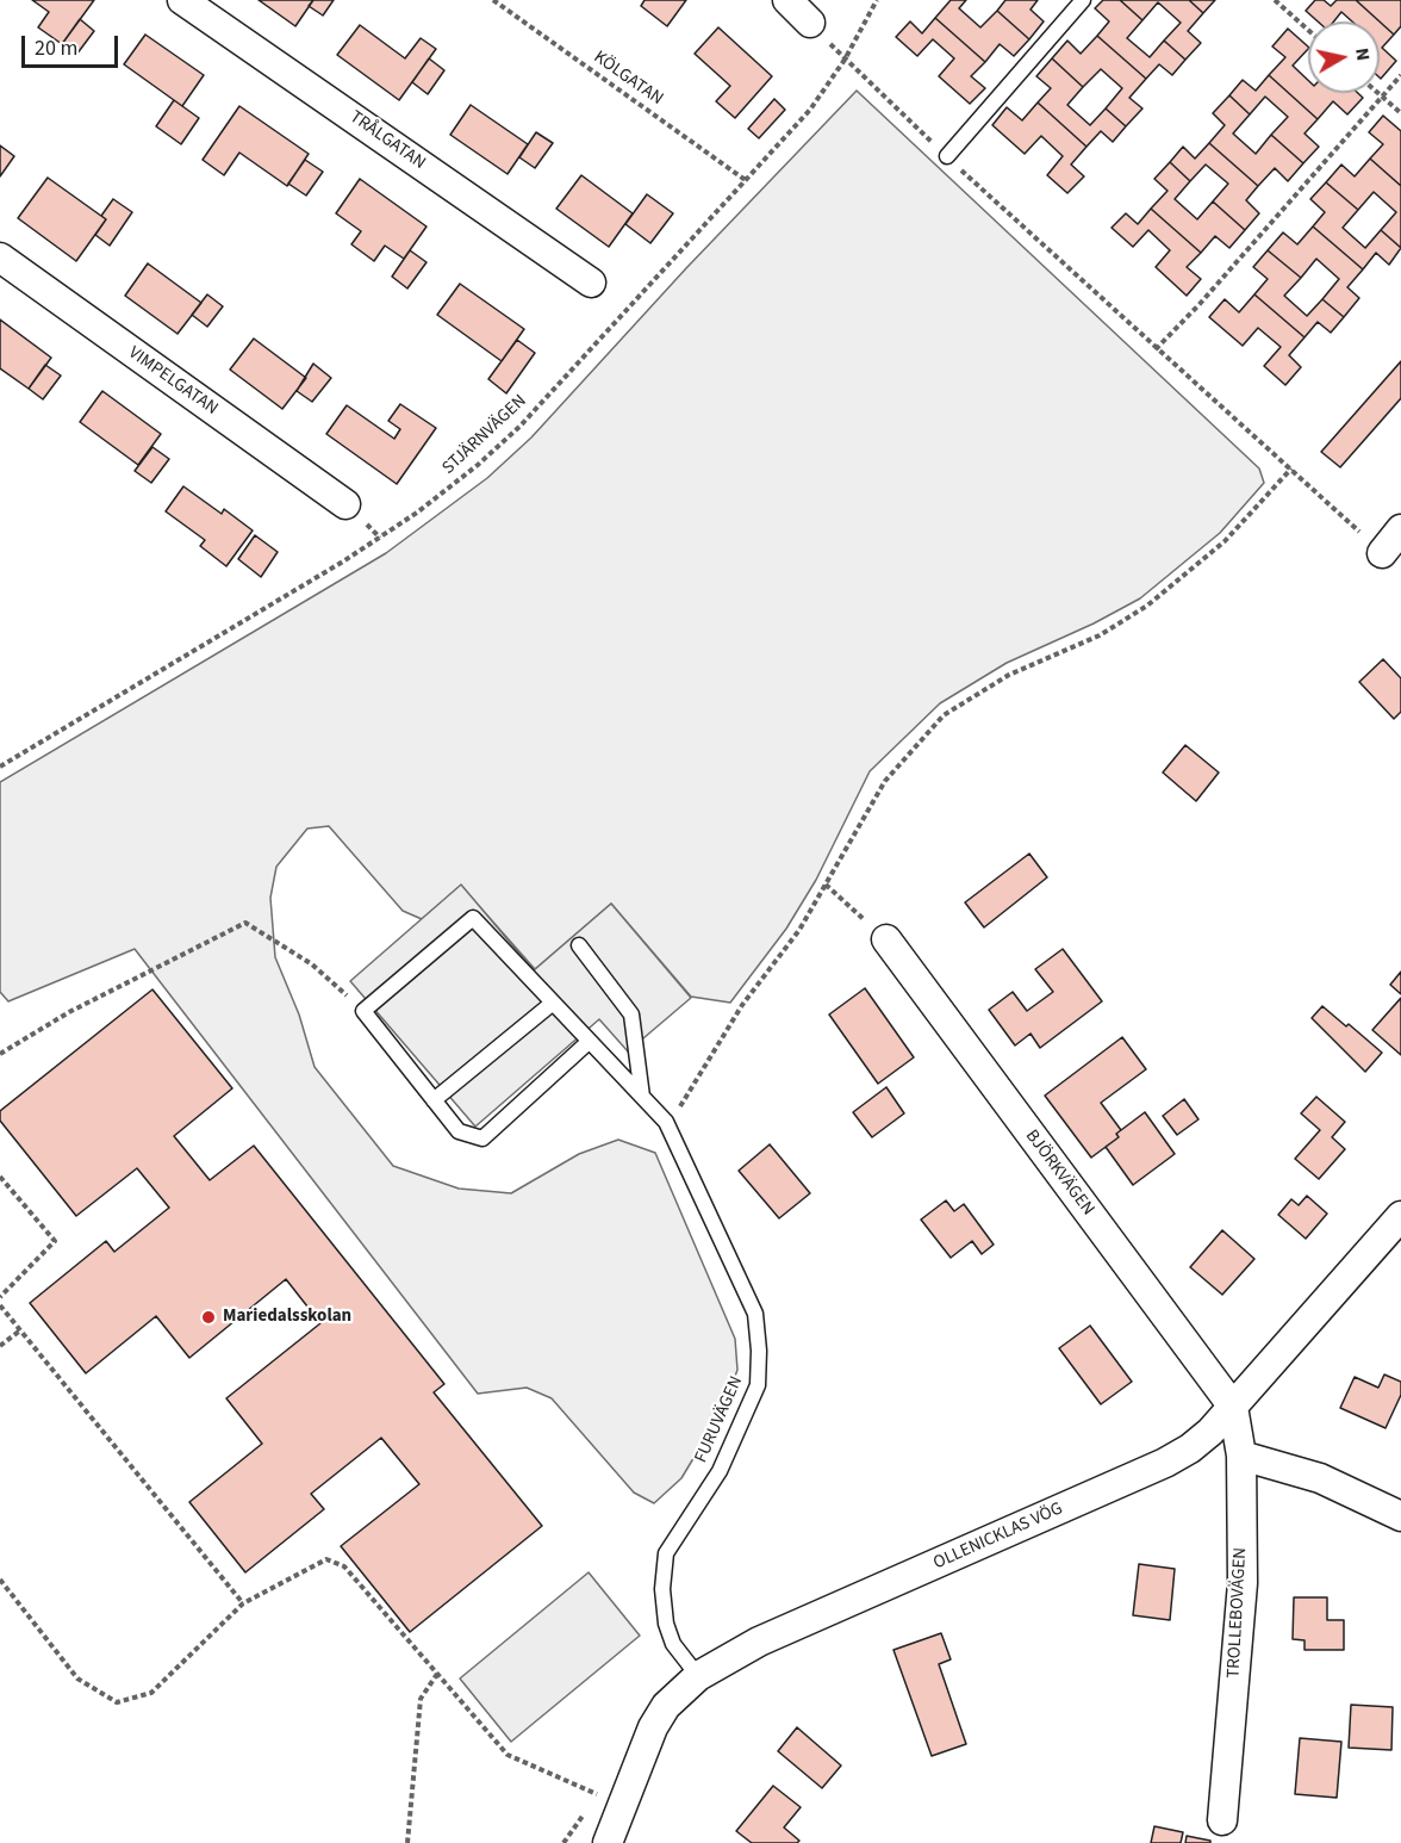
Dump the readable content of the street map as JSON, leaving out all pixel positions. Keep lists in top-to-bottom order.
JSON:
{
  "streets": {
    "street": [
      "TRÅLGATAN",
      "VIMPELGATAN",
      "BJÖRKVÄGEN",
      "OLLENICKLAS VÖG",
      "TROLLEBOVÄGEN"
    ],
    "lane": ["FURUVÄGEN"],
    "path": ["KÖLGATAN", "STJÄRNVÄGEN"]
  },
  "crossings": [
    ["KÖLGATAN", "STJÄRNVÄGEN"],
    ["BJÖRKVÄGEN", "OLLENICKLAS VÖG"],
    ["BJÖRKVÄGEN", "TROLLEBOVÄGEN"],
    ["FURUVÄGEN", "OLLENICKLAS VÖG"],
    ["OLLENICKLAS VÖG", "TROLLEBOVÄGEN"]
  ],
  "places": ["Mariedalsskolan"],
  "scale_bar": "20 m",
  "north": "right"
}
